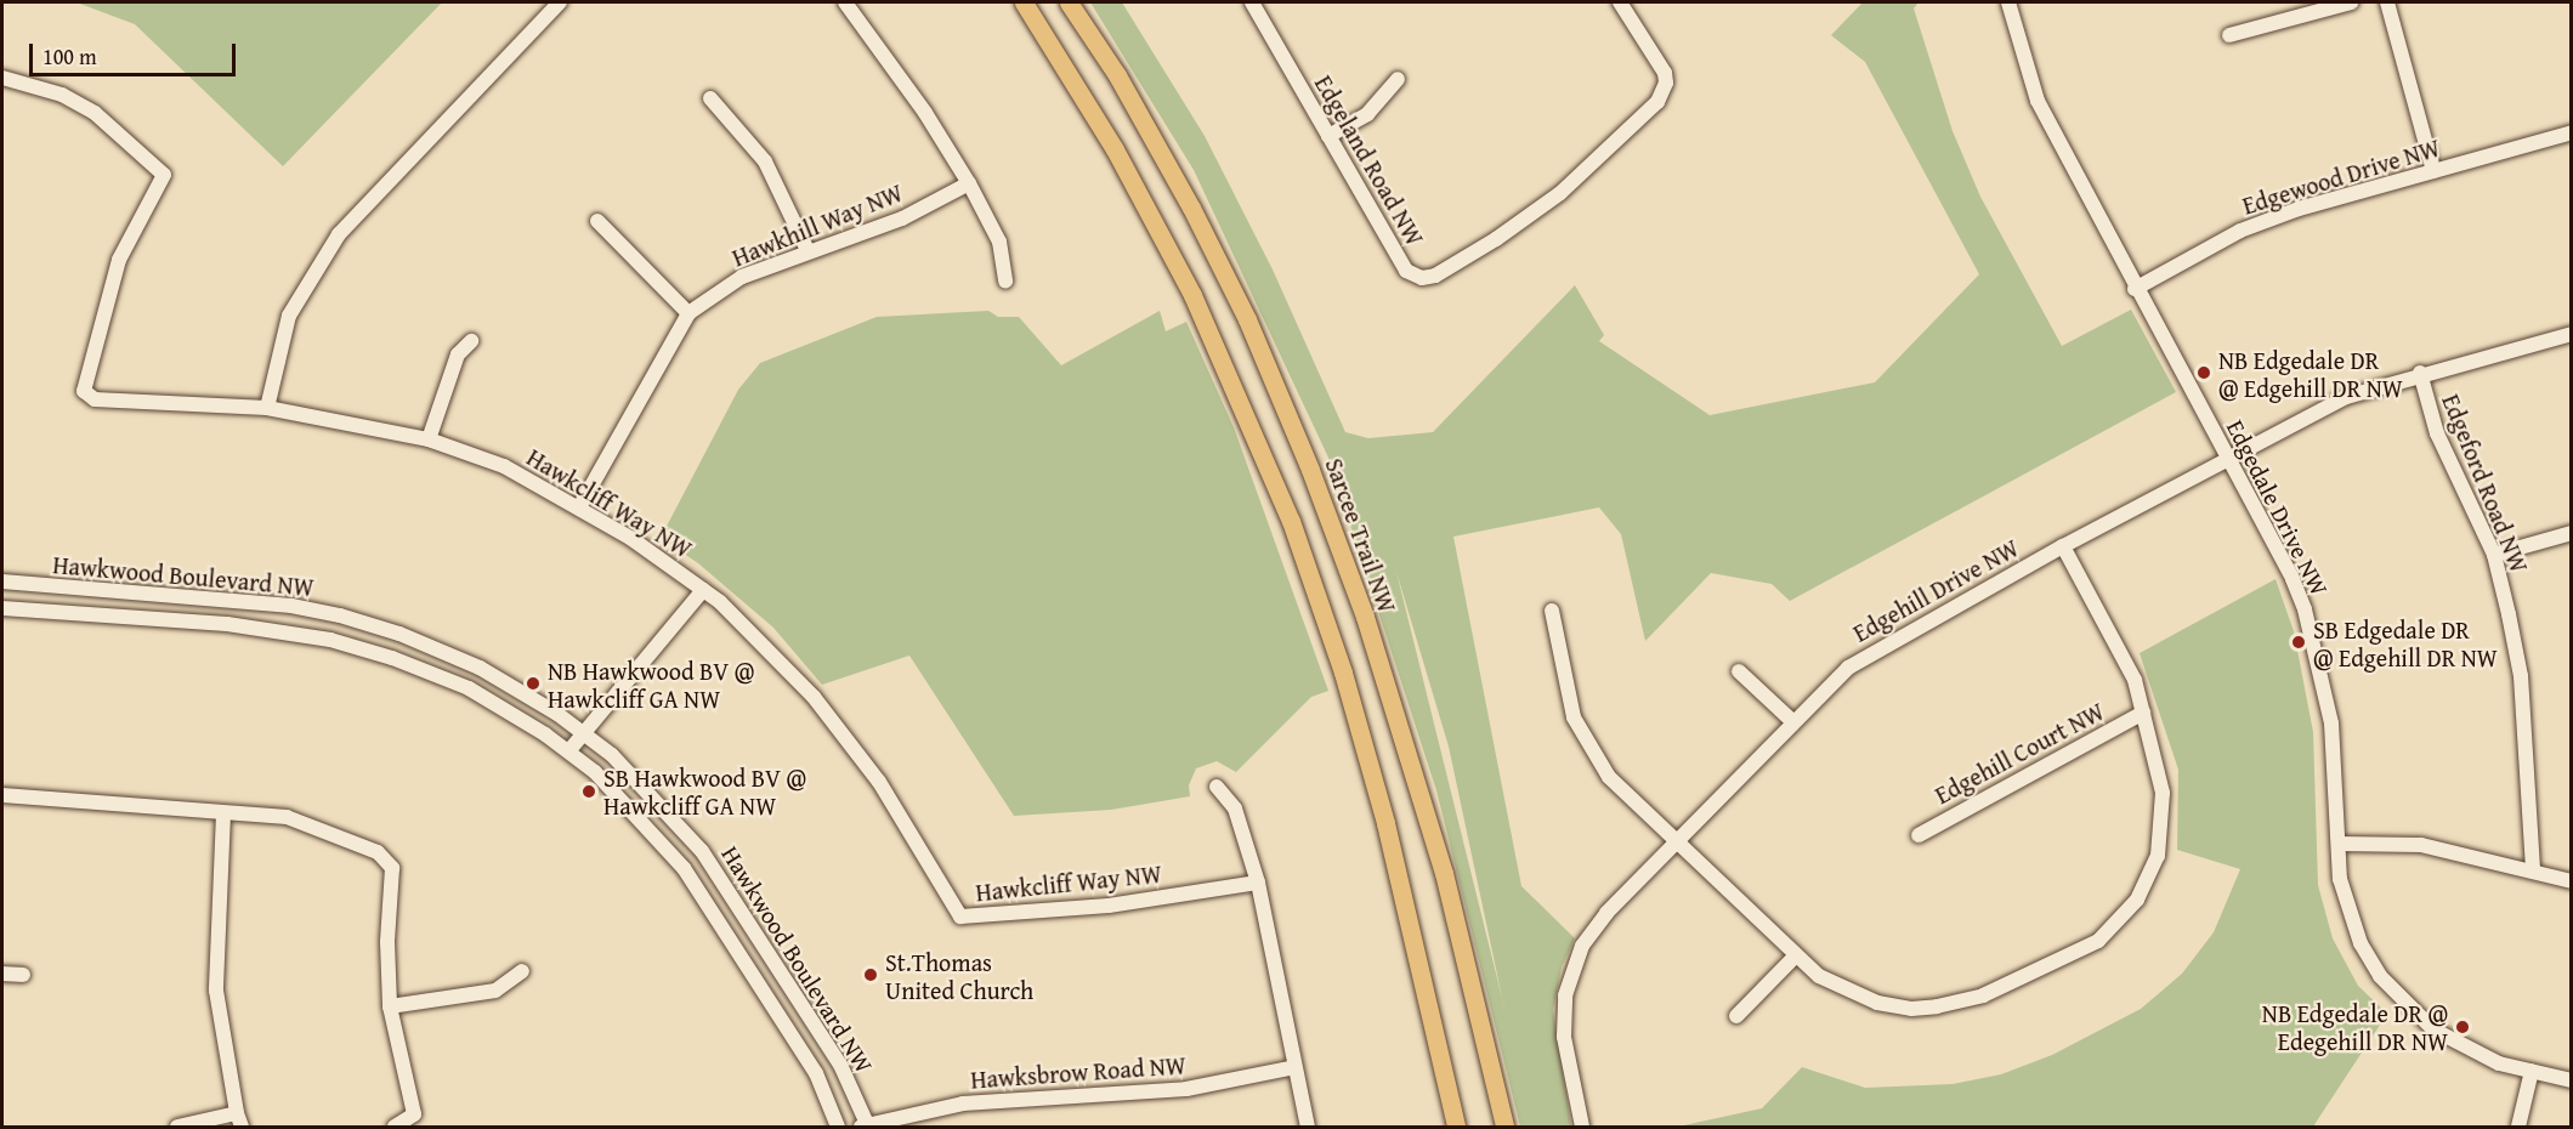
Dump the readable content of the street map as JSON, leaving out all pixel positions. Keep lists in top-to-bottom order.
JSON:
{
  "streets": {
    "main road": ["Sarcee Trail NW"],
    "street": [
      "Edgeland Road NW",
      "Edgewood Drive NW",
      "Hawkhill Way NW",
      "Edgeford Road NW",
      "Hawkcliff Way NW",
      "Edgedale Drive NW",
      "Hawkwood Boulevard NW",
      "Edgehill Drive NW",
      "Edgehill Court NW",
      "Hawksbrow Road NW"
    ]
  },
  "crossings": [
    ["Edgewood Drive NW", "Edgedale Drive NW"],
    ["Hawkhill Way NW", "Hawkcliff Way NW"],
    ["Edgeford Road NW", "Edgehill Drive NW"],
    ["Edgedale Drive NW", "Edgehill Drive NW"],
    ["Hawkwood Boulevard NW", "Hawksbrow Road NW"]
  ],
  "places": [
    "NB Edgedale DR @ Edgehill DR NW",
    "SB Edgedale DR @ Edgehill DR NW",
    "NB Hawkwood BV @ Hawkcliff GA NW",
    "SB Hawkwood BV @ Hawkcliff GA NW",
    "St.Thomas United Church",
    "NB Edgedale DR @ Edegehill DR NW"
  ],
  "scale_bar": "100 m"
}
